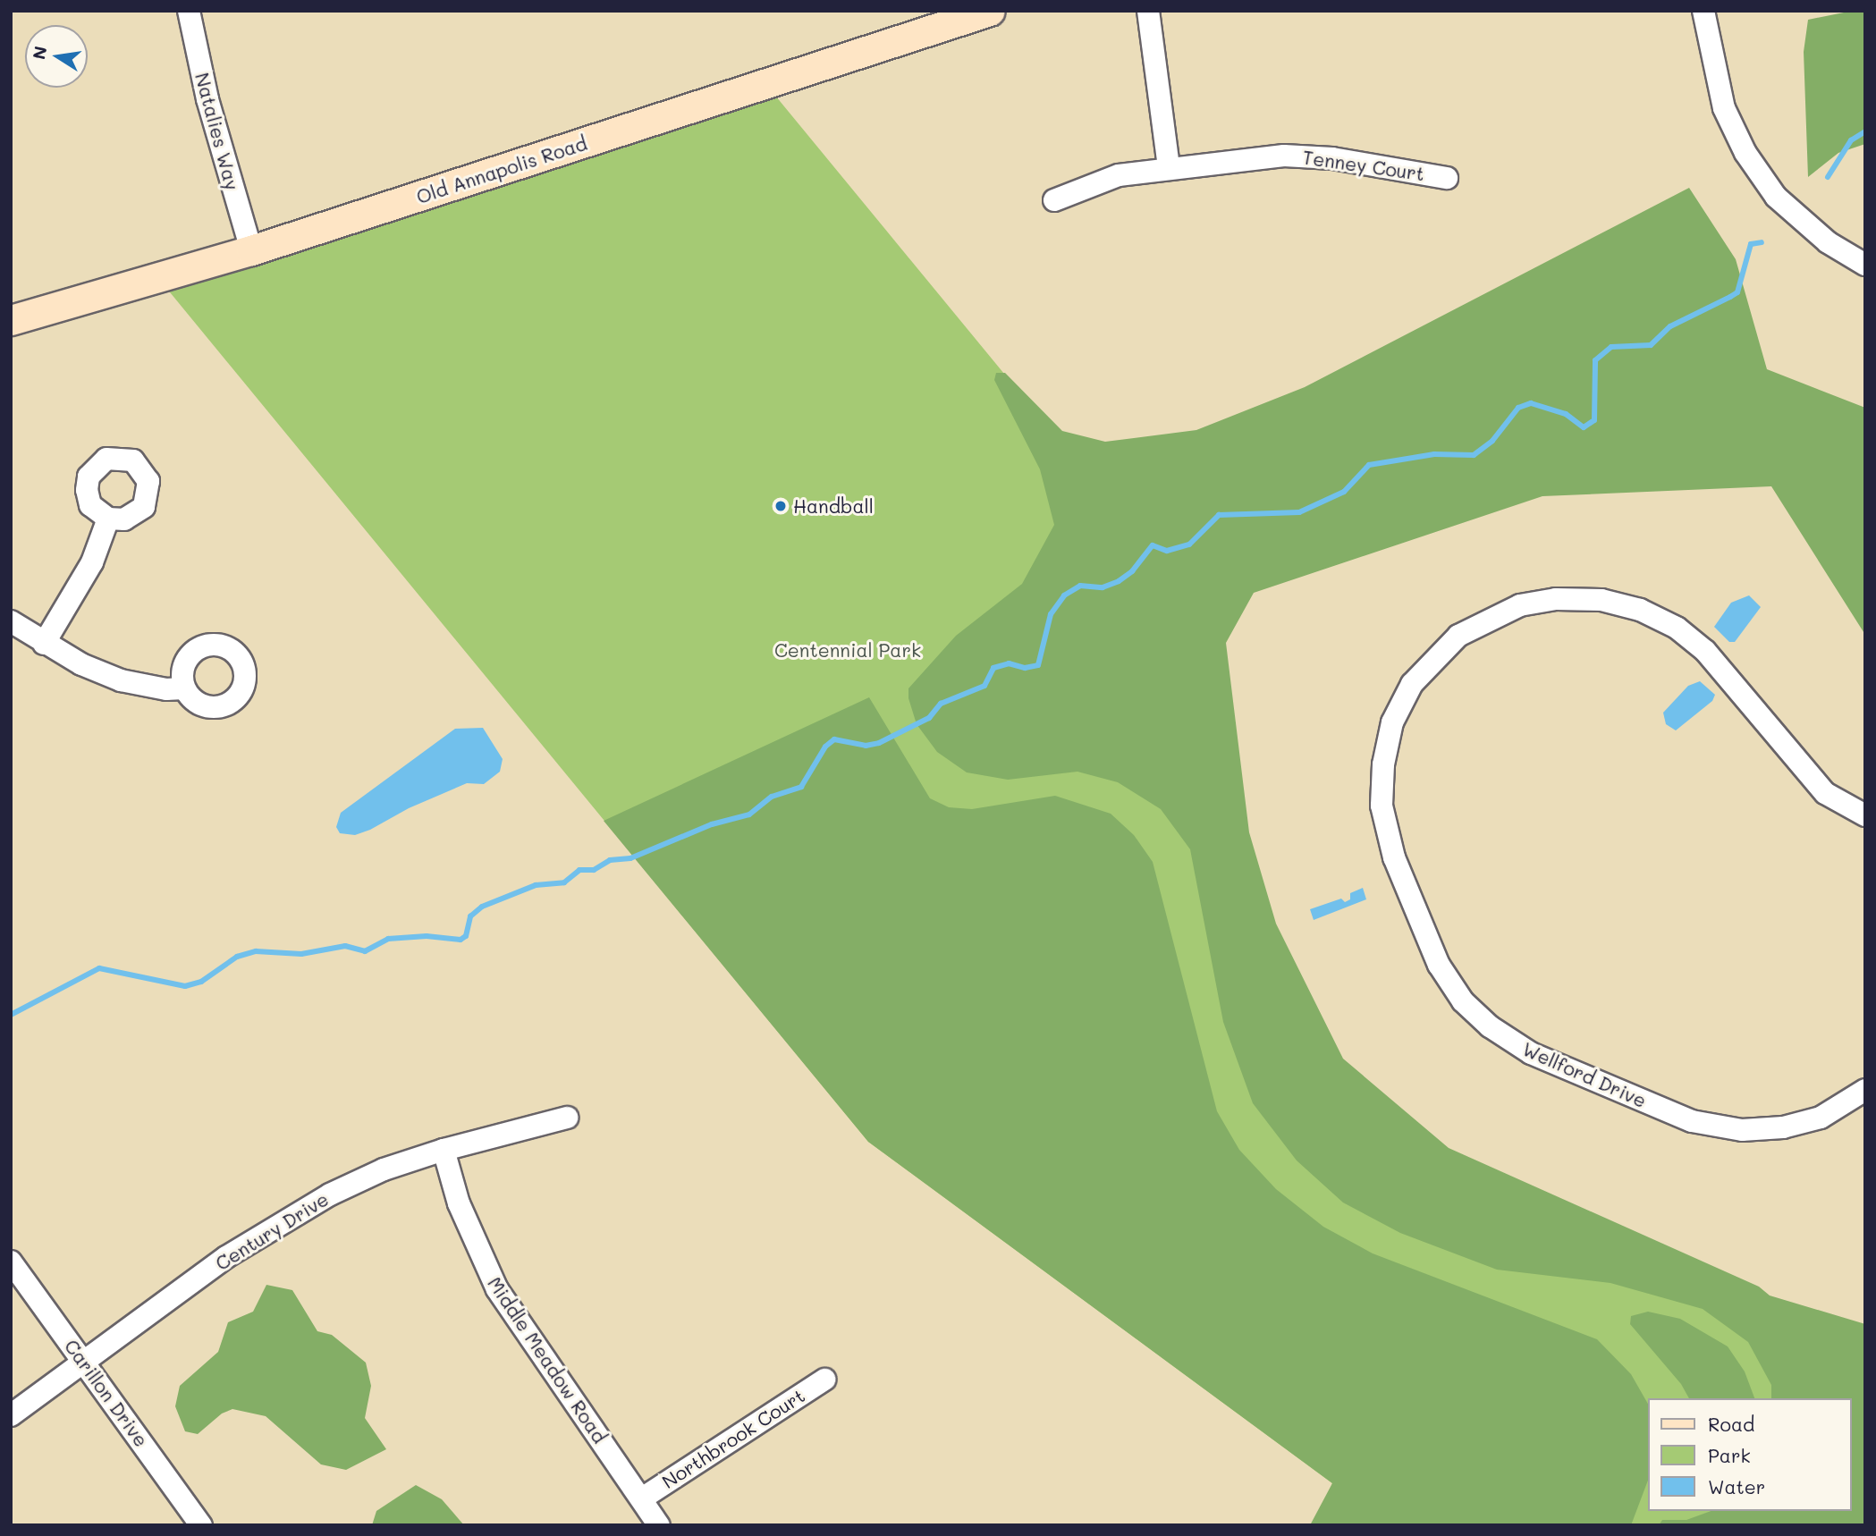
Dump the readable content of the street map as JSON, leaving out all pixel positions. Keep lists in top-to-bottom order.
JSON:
{
  "streets": {
    "street": [
      "Natalies Way",
      "Tenney Court",
      "Old Annapolis Road",
      "Wellford Drive",
      "Century Drive",
      "Middle Meadow Road",
      "Carillon Drive",
      "Northbrook Court"
    ]
  },
  "crossings": [
    ["Natalies Way", "Old Annapolis Road"],
    ["Century Drive", "Middle Meadow Road"],
    ["Century Drive", "Carillon Drive"],
    ["Middle Meadow Road", "Northbrook Court"]
  ],
  "parks": ["Centennial Park"],
  "places": ["Handball"],
  "legend": ["Road", "Park", "Water"],
  "north": "left"
}
